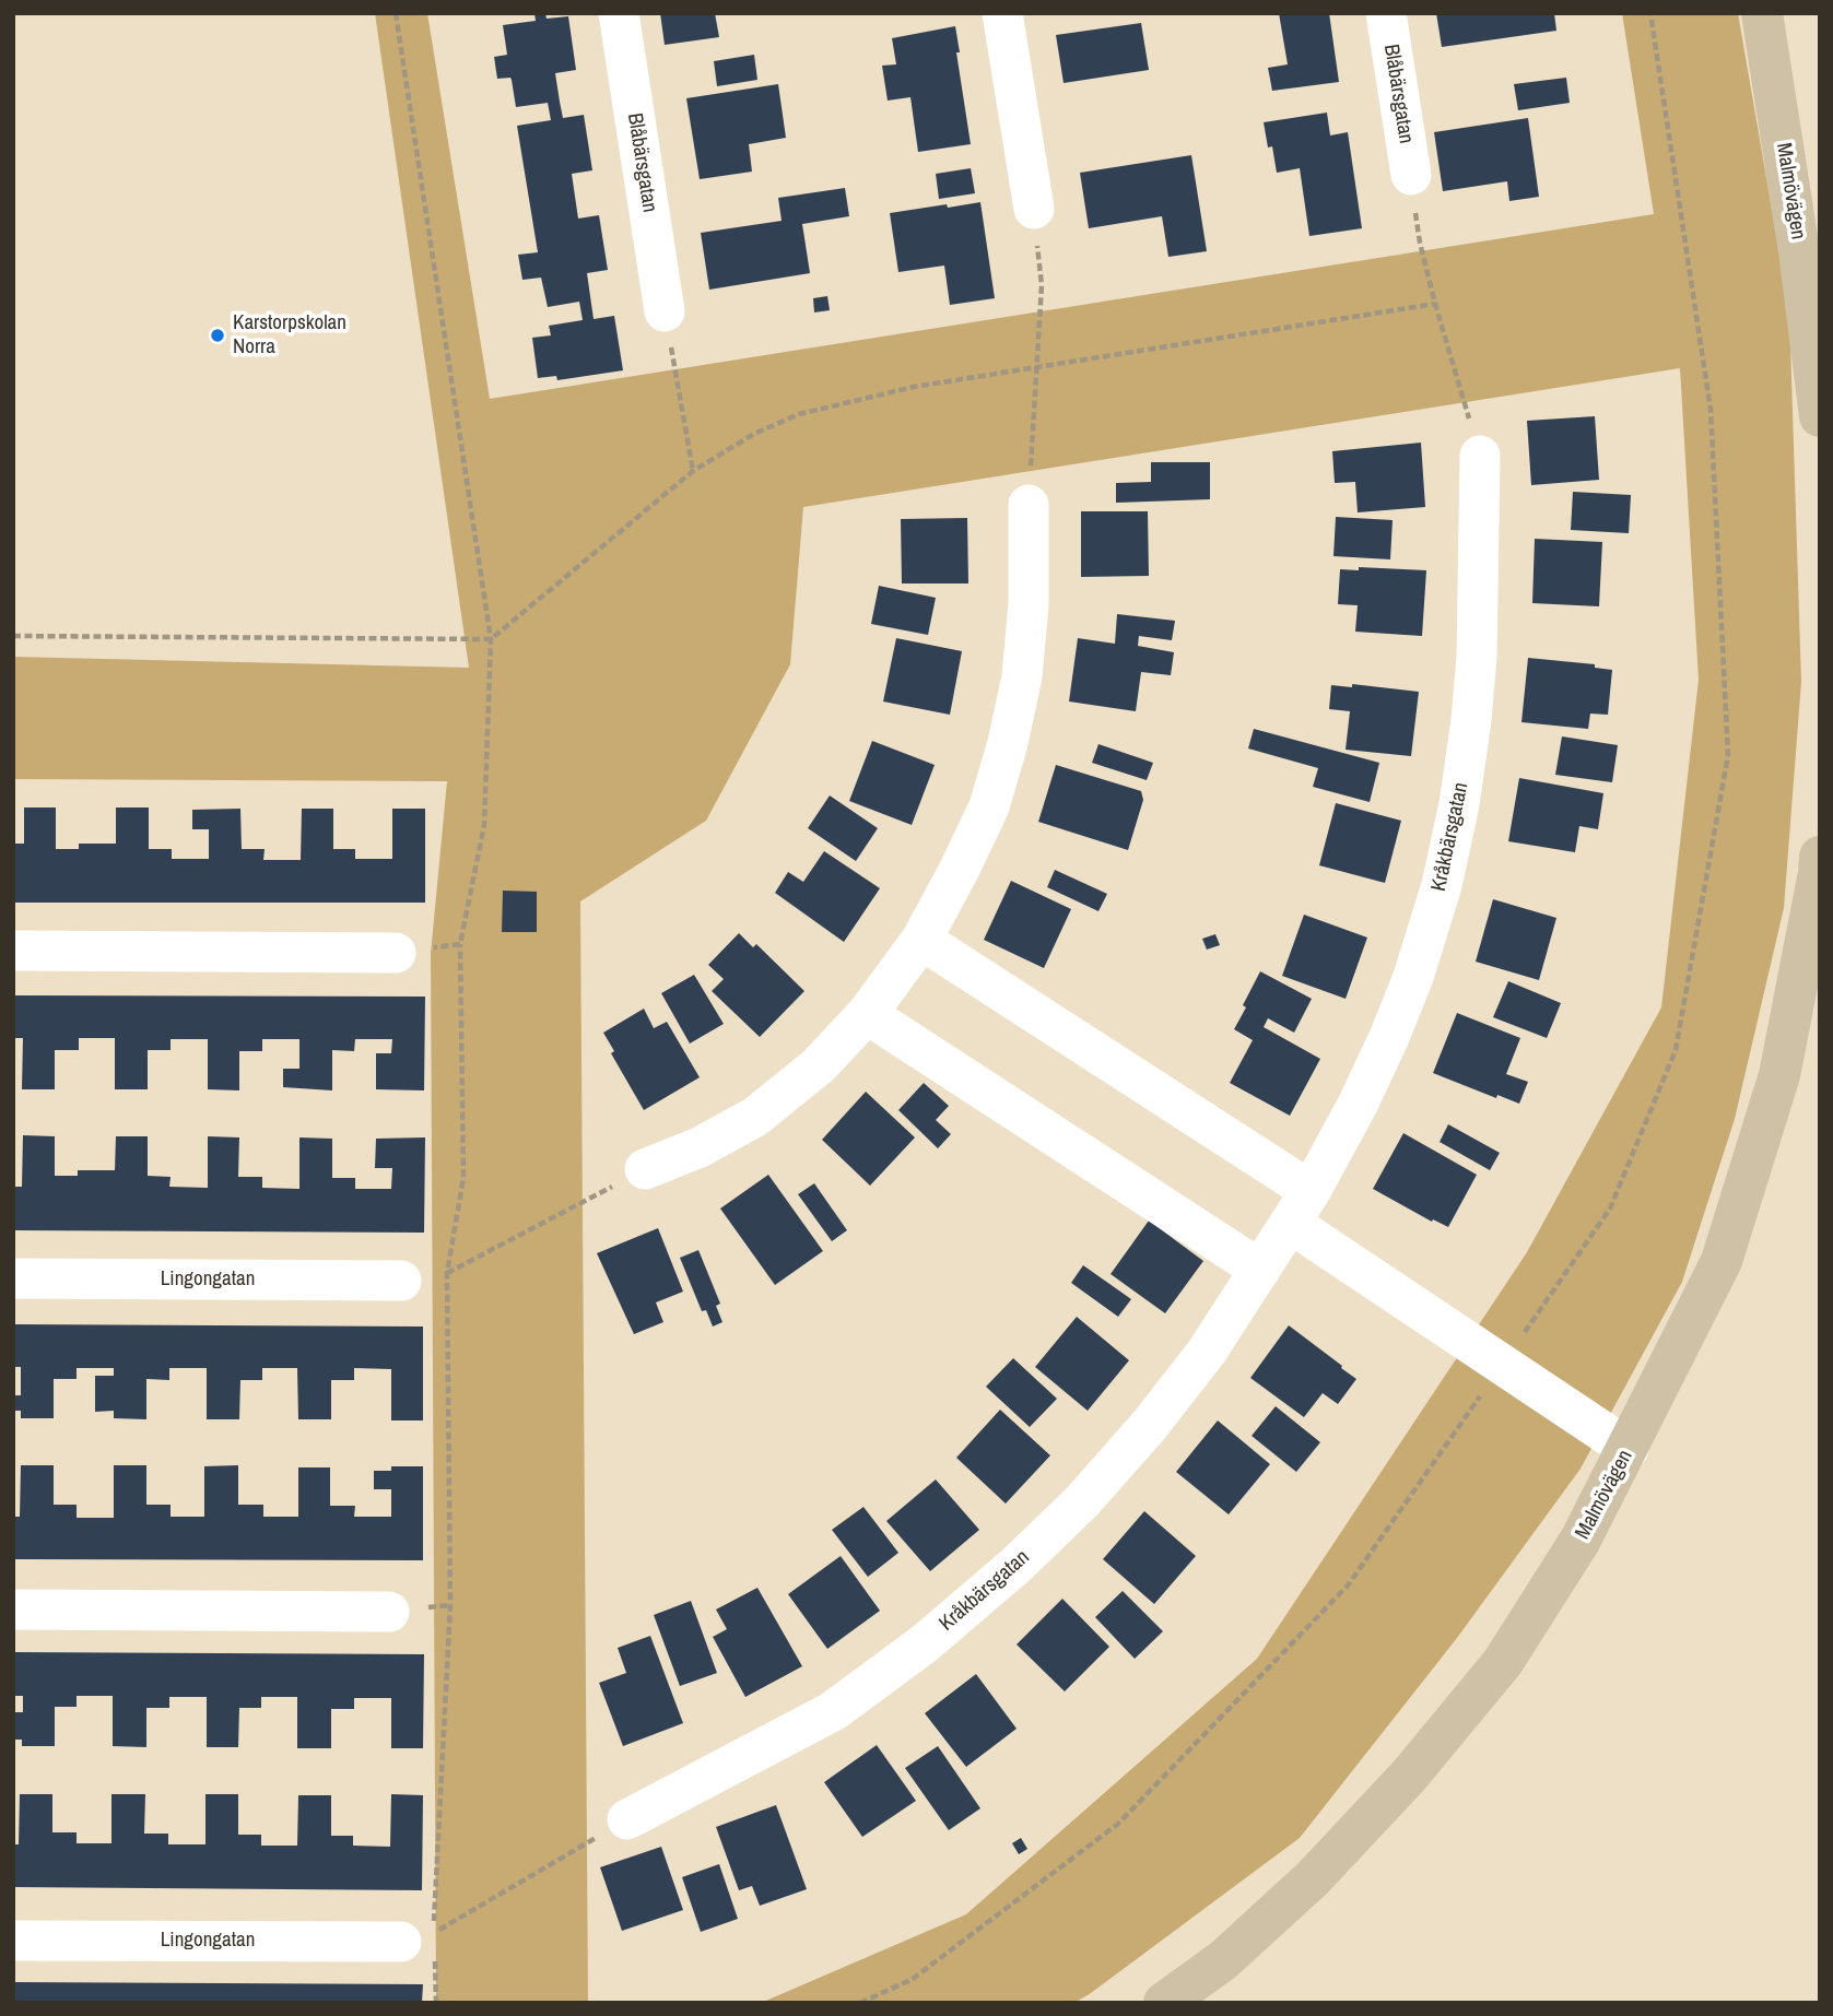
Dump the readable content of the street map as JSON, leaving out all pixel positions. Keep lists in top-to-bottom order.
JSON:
{
  "streets": {
    "main road": ["Malmövägen"],
    "street": ["Blåbärsgatan", "Kråkbärsgatan", "Lingongatan"]
  },
  "places": ["Karstorpskolan Norra"]
}
